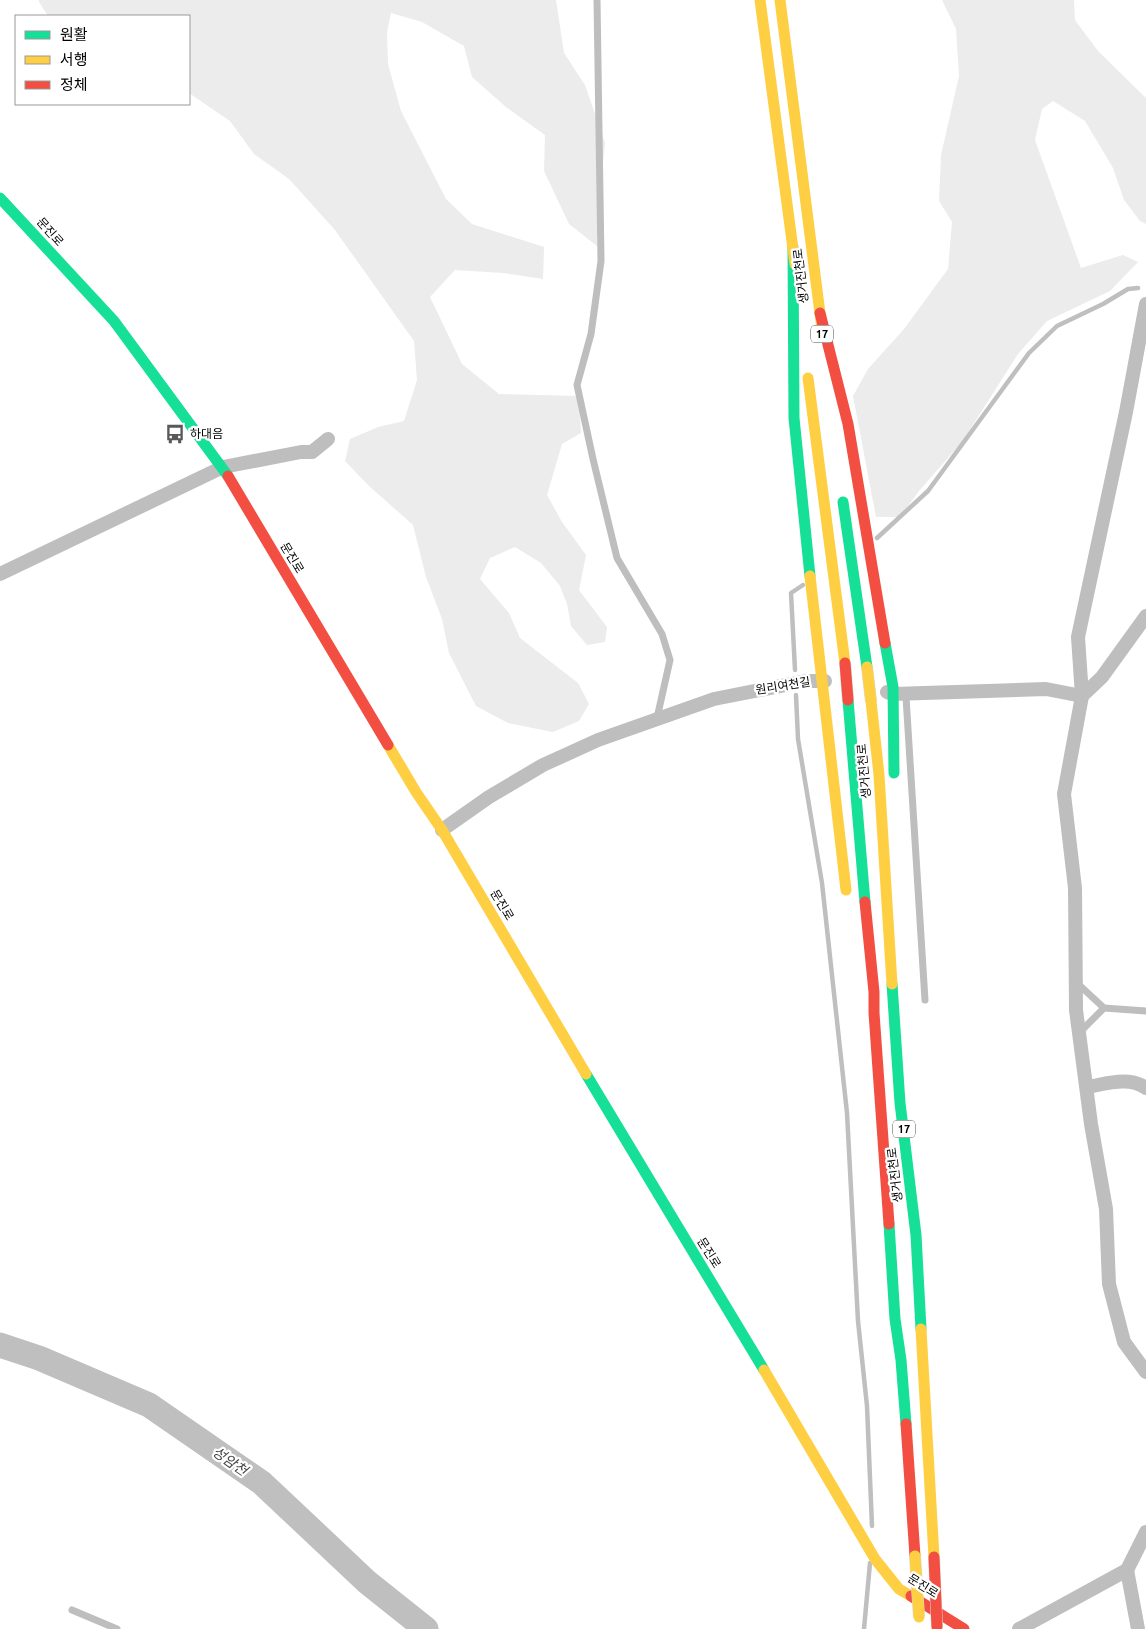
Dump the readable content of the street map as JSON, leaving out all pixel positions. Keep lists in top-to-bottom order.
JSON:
{
  "streets": {
    "main road": ["문진로", "생거진천로", "17"],
    "street": ["원리여천길"]
  },
  "crossings": [
    ["문진로", "원리여천길"]
  ],
  "water": ["성암천"],
  "places": {
    "bus stop": ["하대음"]
  },
  "legend": ["원활", "서행", "정체"]
}
